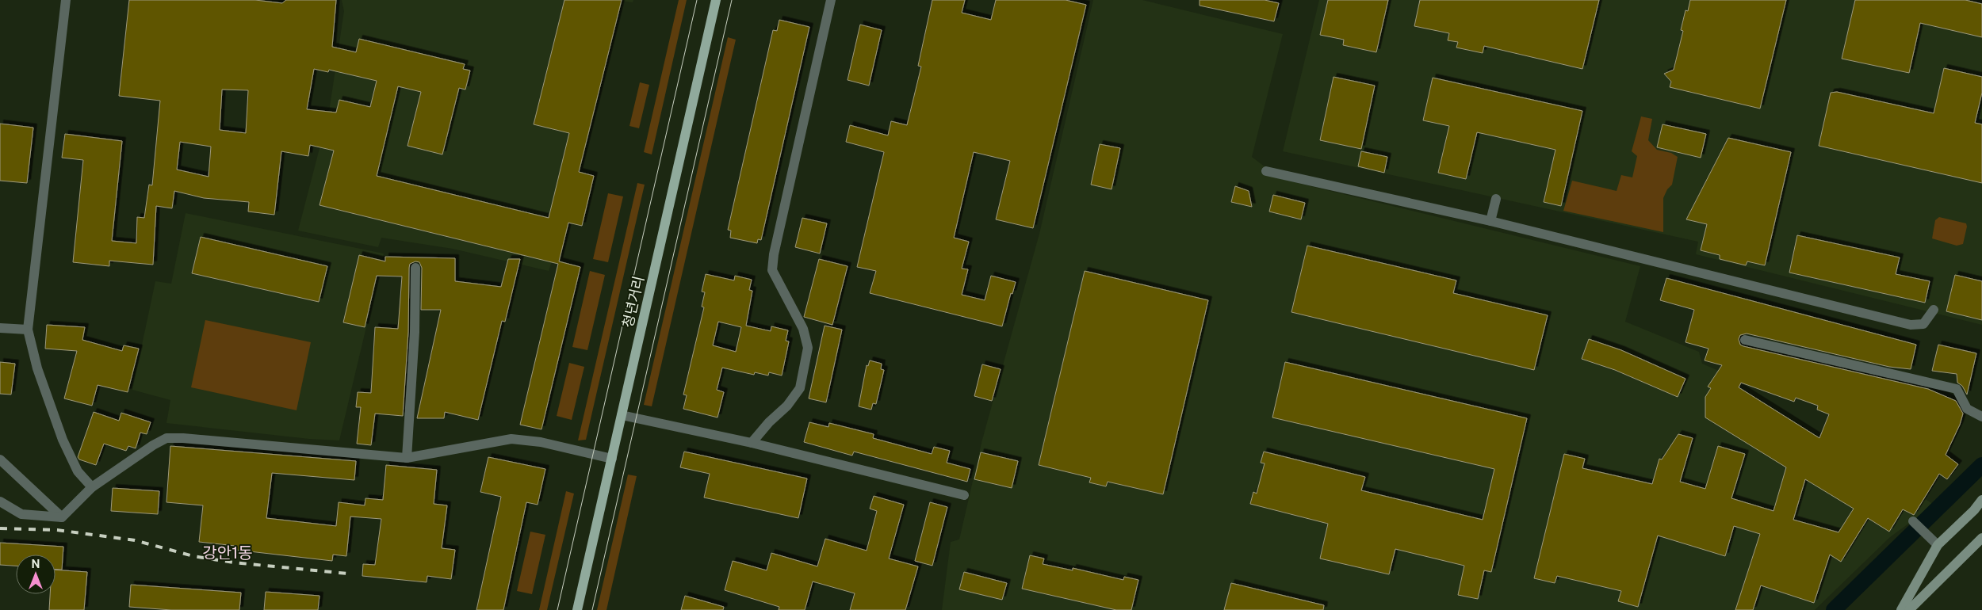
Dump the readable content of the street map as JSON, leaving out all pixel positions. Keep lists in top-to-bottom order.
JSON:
{
  "streets": {
    "main road": ["청년거리"]
  },
  "districts": ["강안1동"],
  "north": "top"
}
